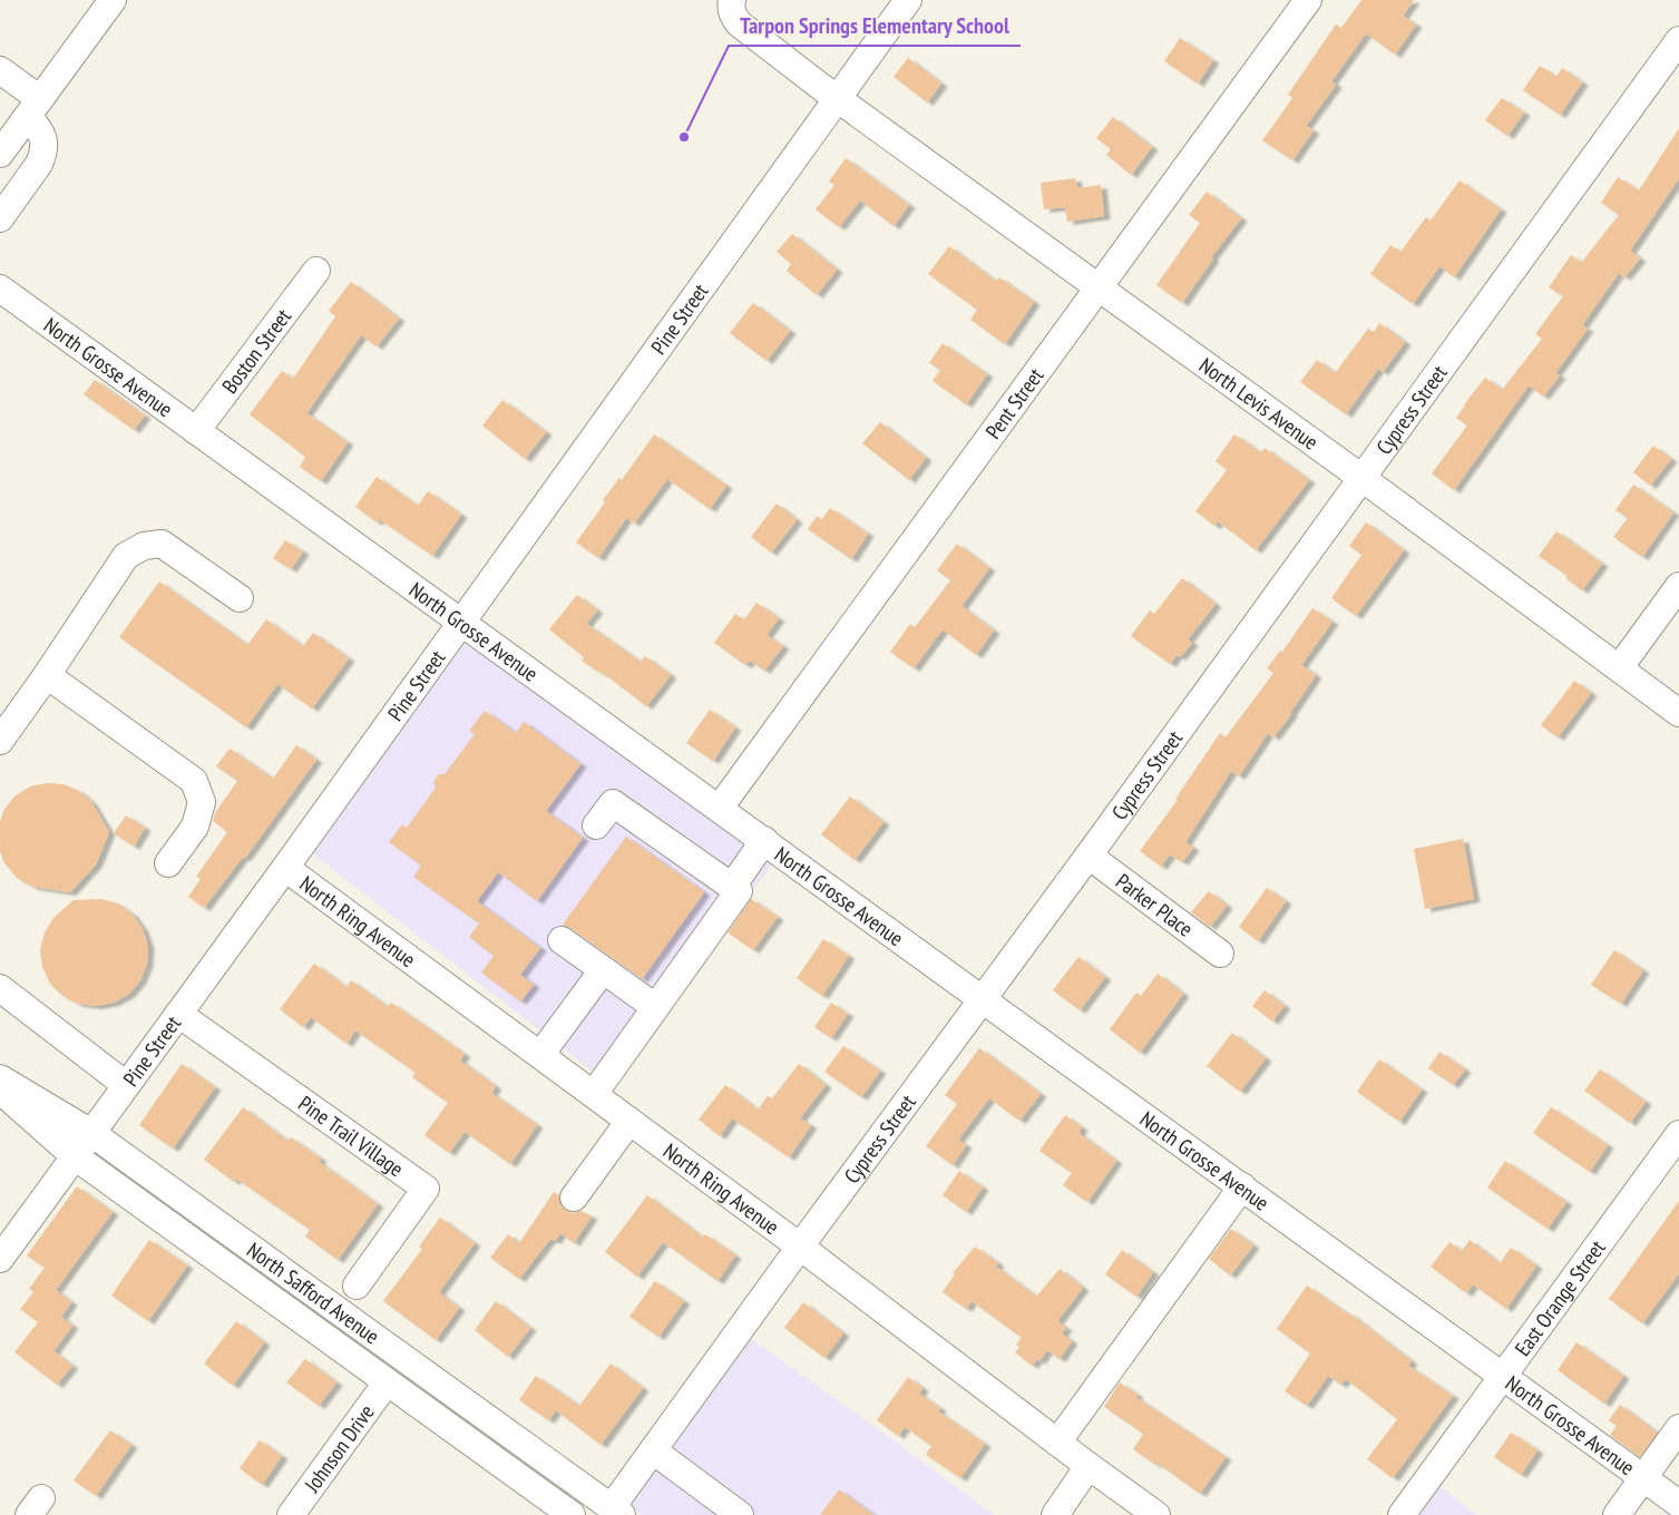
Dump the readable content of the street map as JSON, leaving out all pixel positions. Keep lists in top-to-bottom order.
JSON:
{
  "streets": {
    "street": [
      "Pine Street",
      "Boston Street",
      "North Grosse Avenue",
      "Pent Street",
      "North Levis Avenue",
      "Cypress Street",
      "Parker Place",
      "North Ring Avenue",
      "Pine Trail Village",
      "North Safford Avenue",
      "East Orange Street",
      "Johnson Drive"
    ]
  },
  "crossings": [
    ["Pine Street", "North Grosse Avenue"],
    ["Pine Street", "North Levis Avenue"],
    ["Pine Street", "North Ring Avenue"],
    ["Pine Street", "Pine Trail Village"],
    ["Pine Street", "North Safford Avenue"],
    ["Boston Street", "North Grosse Avenue"],
    ["North Grosse Avenue", "Pent Street"],
    ["North Grosse Avenue", "Cypress Street"],
    ["North Grosse Avenue", "East Orange Street"],
    ["Pent Street", "North Levis Avenue"],
    ["North Levis Avenue", "Cypress Street"],
    ["Cypress Street", "Parker Place"],
    ["Cypress Street", "North Ring Avenue"],
    ["Cypress Street", "North Safford Avenue"],
    ["North Safford Avenue", "Johnson Drive"]
  ],
  "places": ["Tarpon Springs Elementary School"]
}
